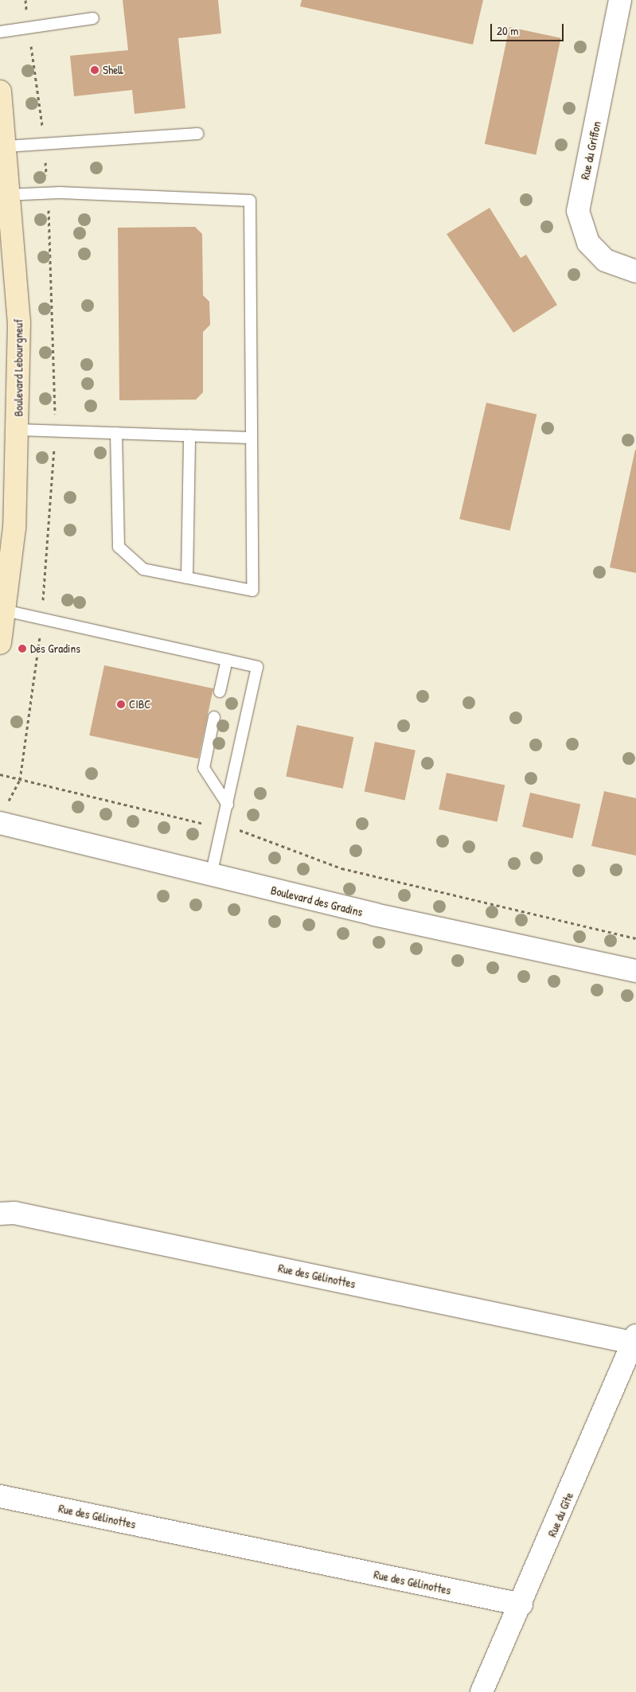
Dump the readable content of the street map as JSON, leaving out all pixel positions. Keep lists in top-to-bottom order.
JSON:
{
  "streets": {
    "main road": ["Boulevard Lebourgneuf"],
    "street": [
      "Rue du Griffon",
      "Boulevard des Gradins",
      "Rue des Gélinottes",
      "Rue du Gîte"
    ]
  },
  "crossings": [
    ["Rue des Gélinottes", "Rue du Gîte"]
  ],
  "places": ["Shell", "Des Gradins", "CIBC"],
  "scale_bar": "20 m"
}
